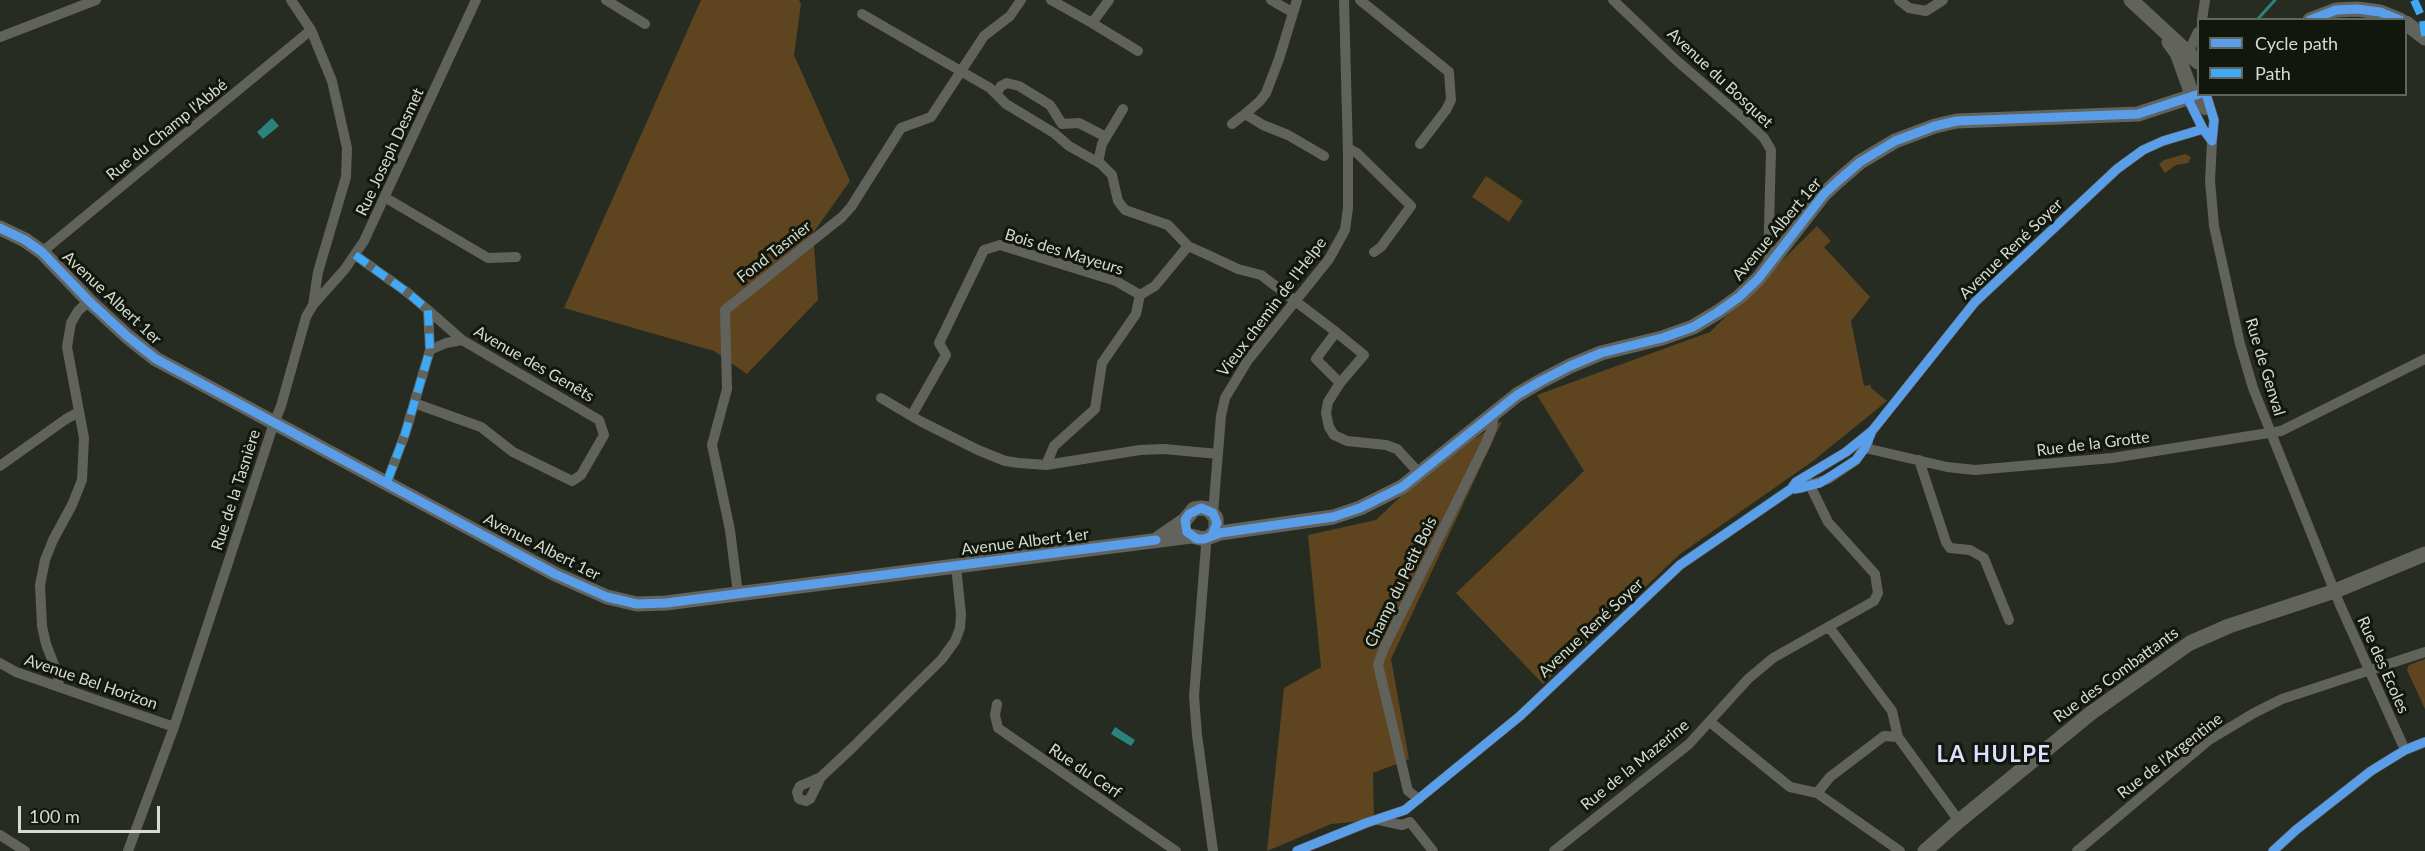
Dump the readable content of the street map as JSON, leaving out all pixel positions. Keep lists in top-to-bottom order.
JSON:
{
  "streets": {
    "main road": ["Avenue Albert 1er", "Rue des Combattants"],
    "street": [
      "Avenue du Bosquet",
      "Rue du Champ l'Abbé",
      "Rue Joseph Desmet",
      "Avenue René Soyer",
      "Fond Tasnier",
      "Bois des Mayeurs",
      "Vieux chemin de l'Helpe",
      "Avenue des Genêts",
      "Rue de Genval",
      "Rue de la Grotte",
      "Rue de la Tasnière",
      "Champ du Petit Bois",
      "Rue des Ecoles",
      "Avenue Bel Horizon",
      "Rue de l'Argentine",
      "Rue de la Mazerine",
      "Rue du Cerf"
    ]
  },
  "crossings": [
    ["Avenue du Bosquet", "Avenue Albert 1er"],
    ["Rue du Champ l'Abbé", "Avenue Albert 1er"],
    ["Rue du Champ l'Abbé", "Rue de la Tasnière"],
    ["Rue Joseph Desmet", "Avenue des Genêts"],
    ["Rue Joseph Desmet", "Rue de la Tasnière"],
    ["Avenue Albert 1er", "Fond Tasnier"],
    ["Avenue Albert 1er", "Vieux chemin de l'Helpe"],
    ["Avenue Albert 1er", "Rue de Genval"],
    ["Avenue Albert 1er", "Rue de la Tasnière"],
    ["Avenue Albert 1er", "Champ du Petit Bois"],
    ["Avenue René Soyer", "Rue de la Grotte"],
    ["Avenue René Soyer", "Champ du Petit Bois"],
    ["Avenue René Soyer", "Rue de la Mazerine"],
    ["Rue de Genval", "Rue de la Grotte"],
    ["Rue de Genval", "Rue des Ecoles"],
    ["Rue de Genval", "Rue des Combattants"],
    ["Rue de la Tasnière", "Avenue Bel Horizon"],
    ["Rue des Ecoles", "Rue des Combattants"],
    ["Rue des Ecoles", "Rue de l'Argentine"]
  ],
  "districts": ["LA HULPE"],
  "legend": ["Cycle path", "Path"],
  "scale_bar": "100 m"
}
